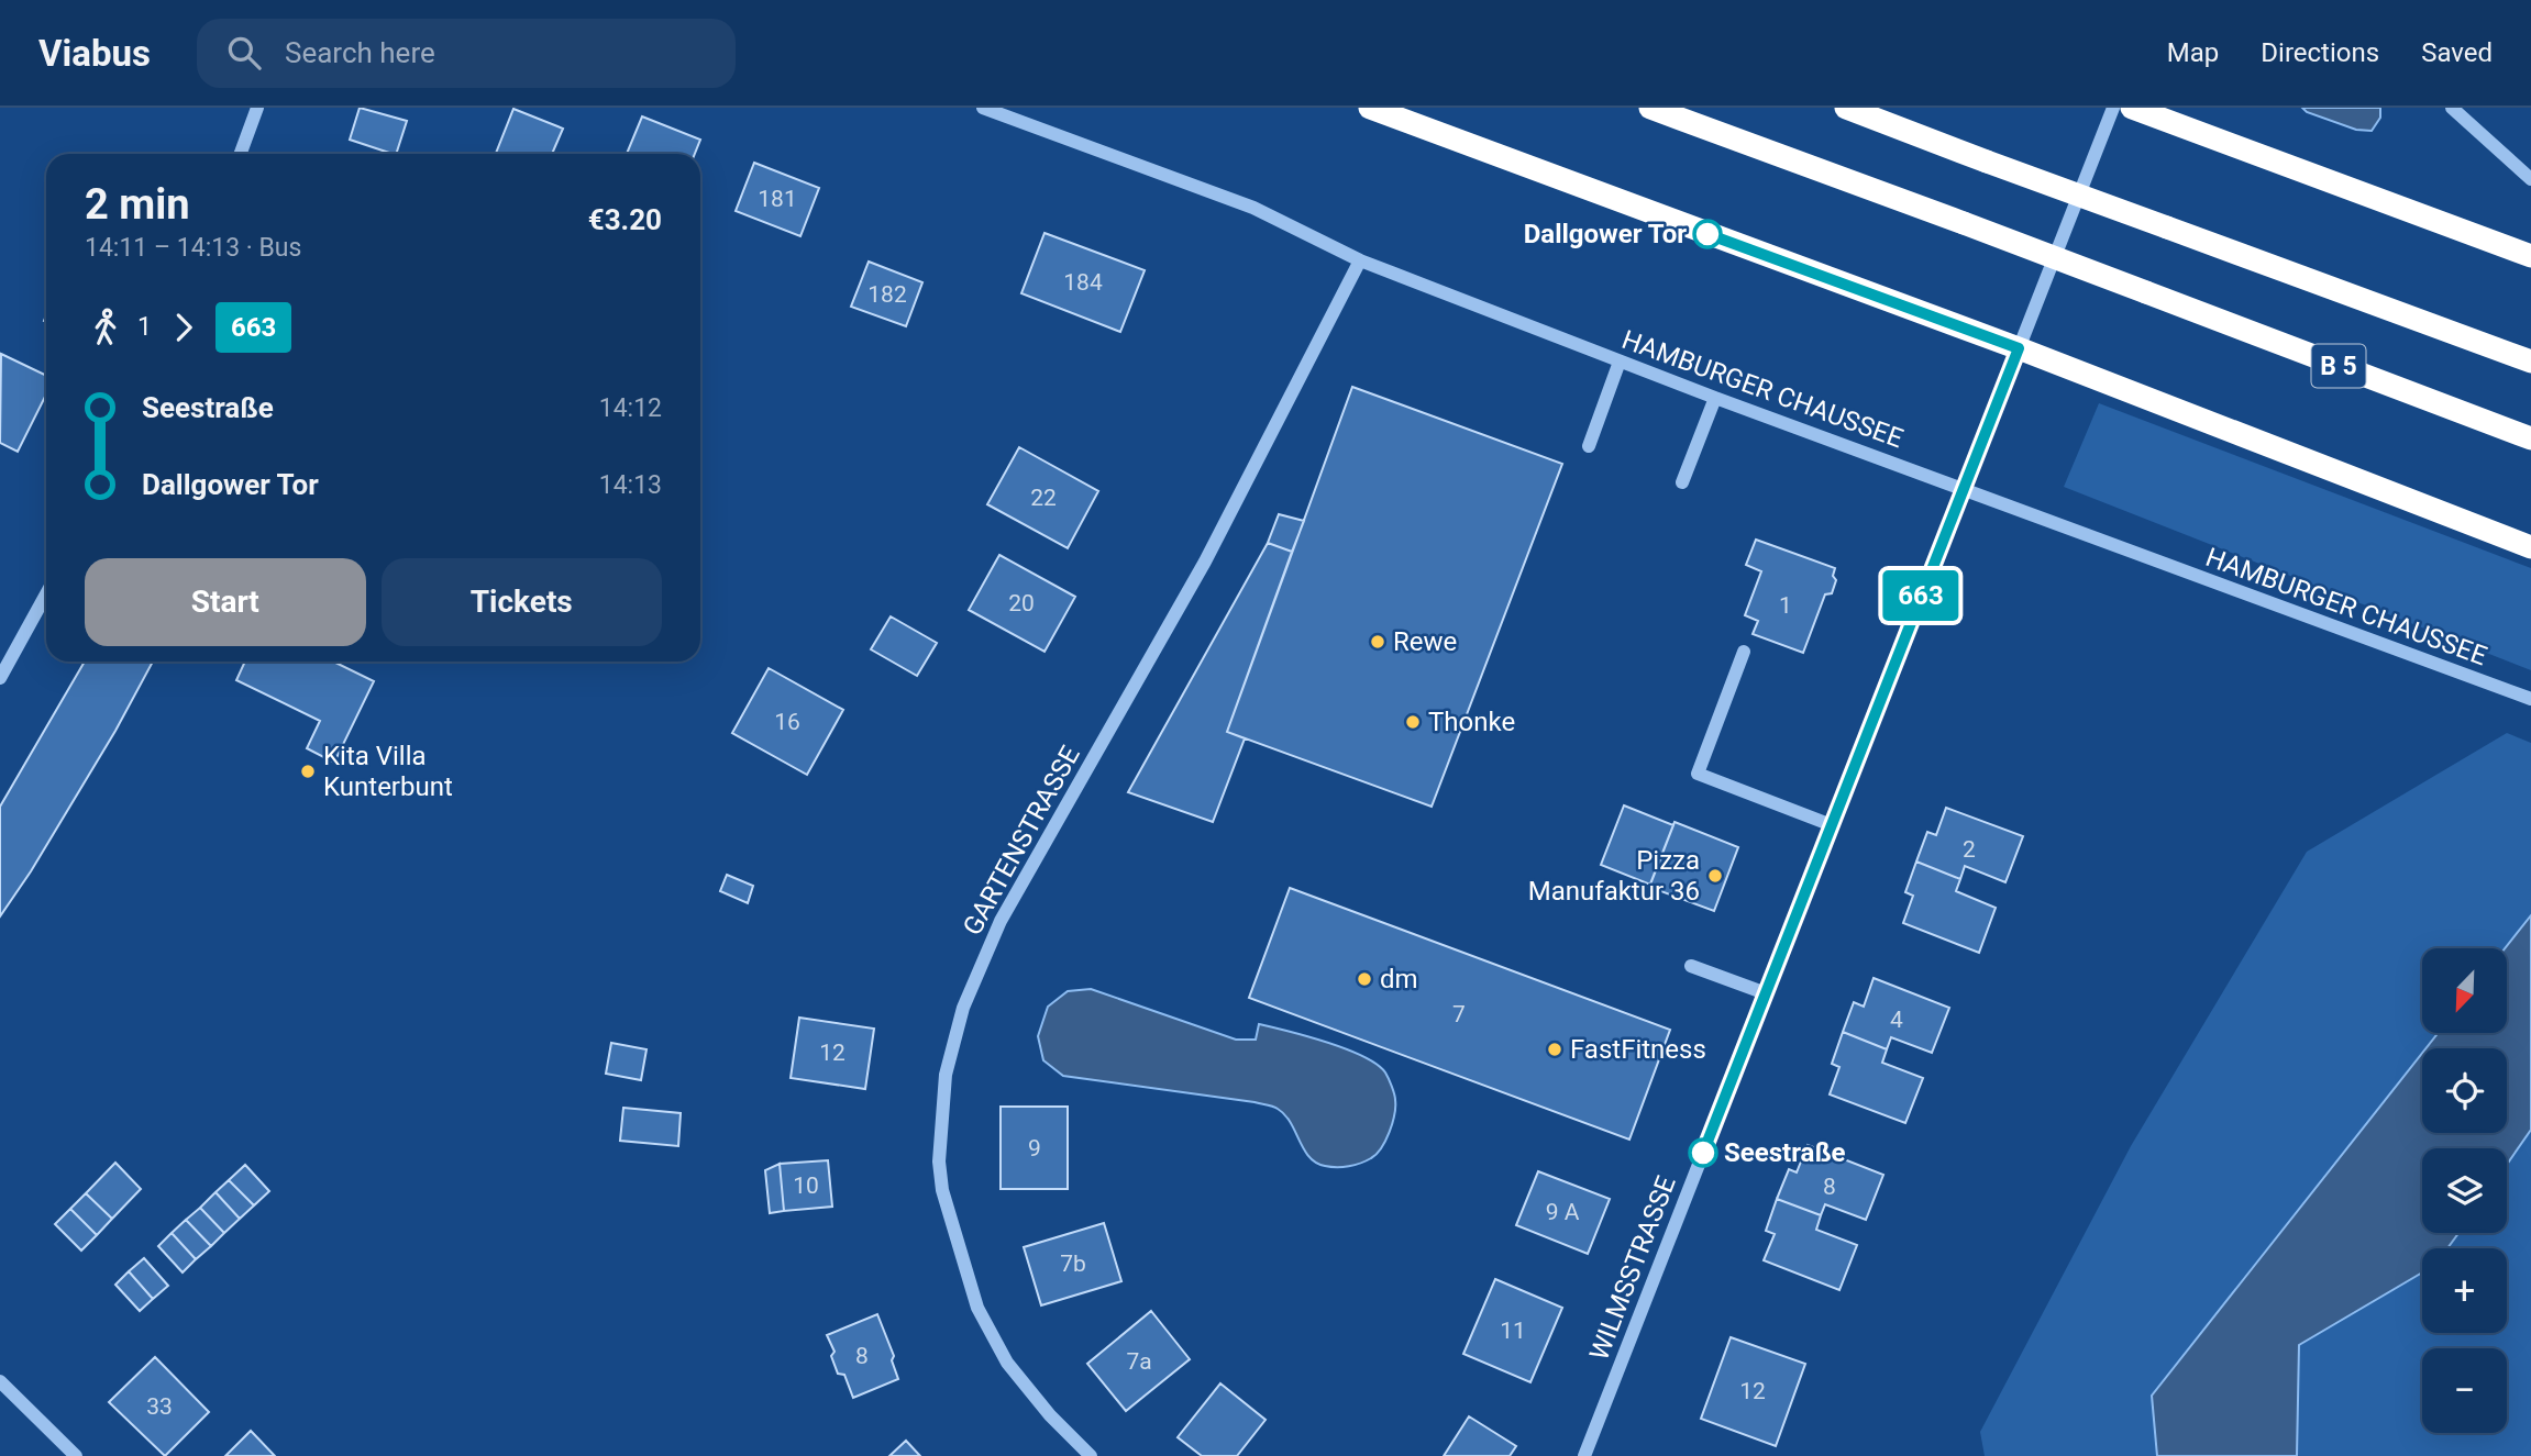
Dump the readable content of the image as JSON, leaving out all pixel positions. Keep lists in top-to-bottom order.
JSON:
{
  "streets": {
    "highway": ["B 5"],
    "street": ["HAMBURGER CHAUSSEE", "GARTENSTRASSE", "WILMSSTRASSE"]
  },
  "crossings": [
    ["HAMBURGER CHAUSSEE", "GARTENSTRASSE"],
    ["HAMBURGER CHAUSSEE", "WILMSSTRASSE"]
  ],
  "places": [
    "Dallgower Tor",
    "Rewe",
    "Thonke",
    "Kita Villa Kunterbunt",
    "Pizza Manufaktur 36",
    "dm",
    "FastFitness",
    "Seestraße"
  ],
  "lines": ["bus line 663"],
  "house_numbers": [
    "181",
    "184",
    "182",
    "22",
    "20",
    "1",
    "16",
    "2",
    "7",
    "4",
    "12",
    "9",
    "10",
    "8",
    "9 A",
    "7b",
    "11",
    "8",
    "7a",
    "12",
    "33"
  ],
  "north": "bottom left",
  "page": {
    "header": "Viabus",
    "search": "Search here",
    "nav": ["Map", "Directions", "Saved"],
    "on_map": "663",
    "heading": ["2 min", "14:11 – 14:13 · Bus", "€3.20"],
    "legs": ["1", "663"],
    "list": [
      {
        "name": "Seestraße",
        "value": "14:12"
      },
      {
        "name": "Dallgower Tor",
        "value": "14:13"
      }
    ],
    "buttons": ["Start", "Tickets"],
    "map_buttons": ["+", "−"]
  }
}
